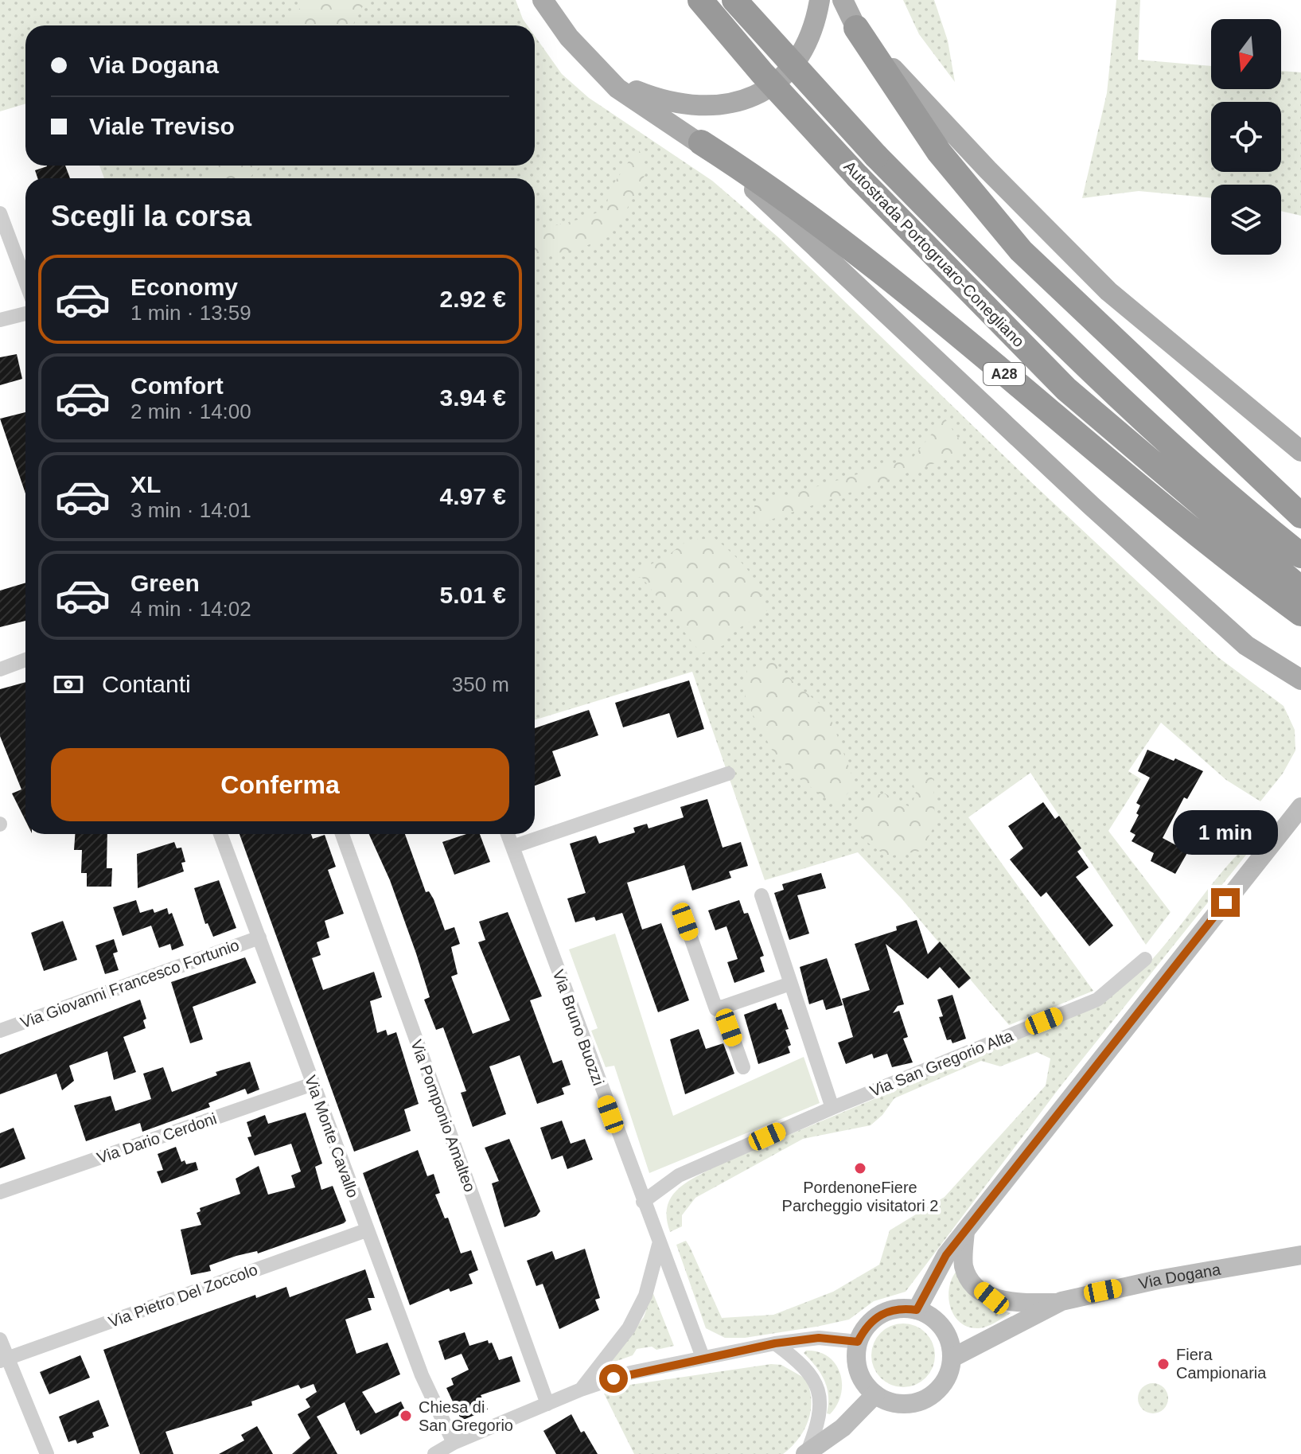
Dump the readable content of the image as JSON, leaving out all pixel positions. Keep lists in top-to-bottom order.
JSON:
{
  "streets": {
    "highway": ["Autostrada Portogruaro-Conegliano", "A28"],
    "main road": ["Via Dogana"],
    "street": [
      "Via Giovanni Francesco Fortunio",
      "Via Bruno Buozzi",
      "Via San Gregorio Alta",
      "Via Pomponio Amalteo",
      "Via Monte Cavallo",
      "Via Dario Cerdoni",
      "Via Pietro Del Zoccolo"
    ]
  },
  "crossings": [
    ["Via Giovanni Francesco Fortunio", "Via Monte Cavallo"],
    ["Via Bruno Buozzi", "Via San Gregorio Alta"],
    ["Via Monte Cavallo", "Via Dario Cerdoni"],
    ["Via Monte Cavallo", "Via Pietro Del Zoccolo"]
  ],
  "places": ["PordenoneFiere Parcheggio visitatori 2", "Fiera Campionaria", "Chiesa di San Gregorio"],
  "north": "bottom",
  "page": {
    "banner": ["Via Dogana", "Viale Treviso"],
    "heading": "Scegli la corsa",
    "list": [
      {
        "name": "Economy",
        "note": "1 min · 13:59",
        "value": "2.92 €"
      },
      {
        "name": "Comfort",
        "note": "2 min · 14:00",
        "value": "3.94 €"
      },
      {
        "name": "XL",
        "note": "3 min · 14:01",
        "value": "4.97 €"
      },
      {
        "name": "Green",
        "note": "4 min · 14:02",
        "value": "5.01 €"
      }
    ],
    "pay": ["Contanti", "350 m"],
    "buttons": "Conferma",
    "bubble": "1 min"
  }
}
